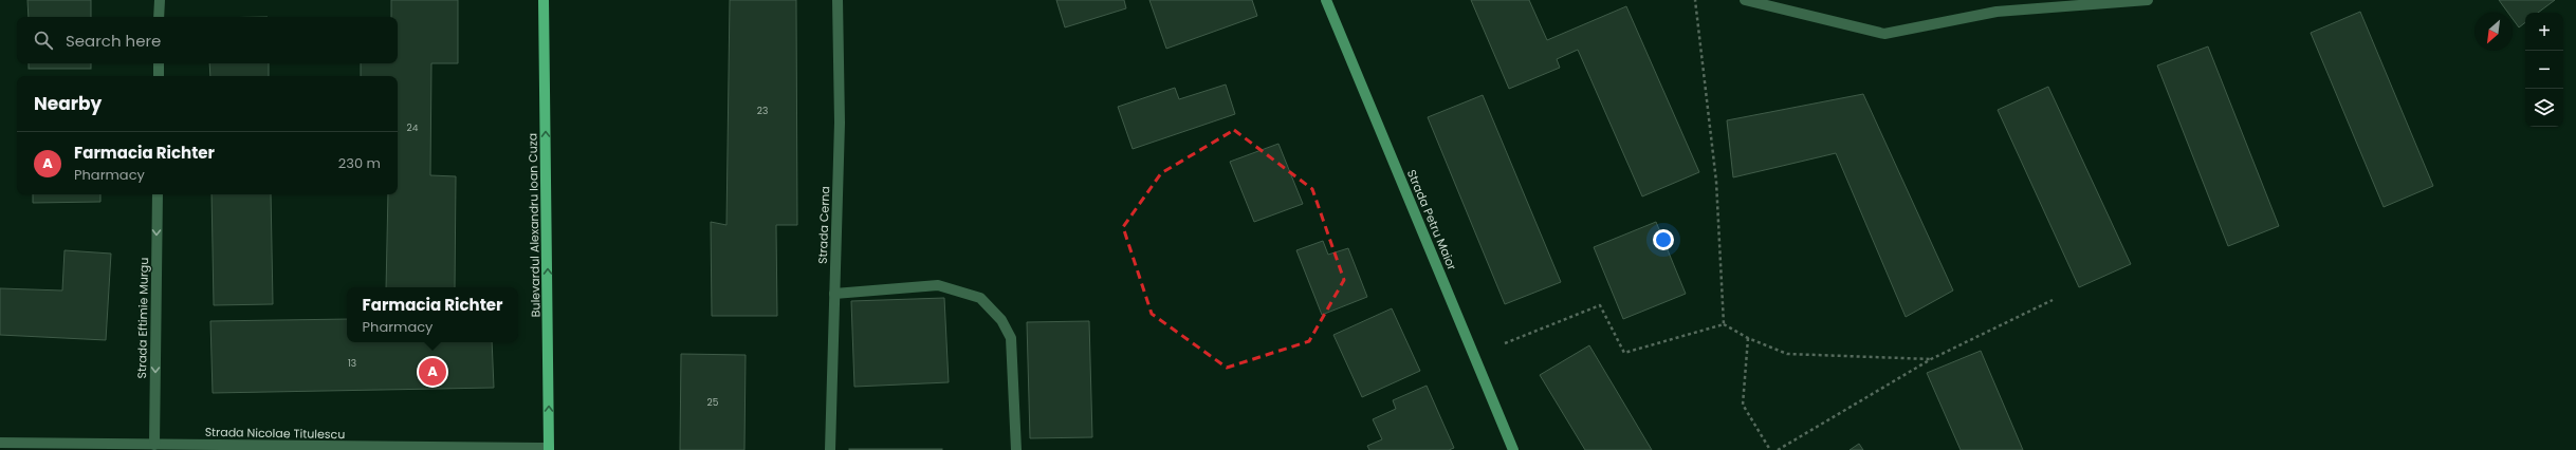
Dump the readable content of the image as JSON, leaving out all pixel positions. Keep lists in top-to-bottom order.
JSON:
{
  "streets": {
    "main road": ["Strada Petru Maior", "Bulevardul Alexandru Ioan Cuza"],
    "street": ["Strada Cerna", "Strada Eftimie Murgu", "Strada Nicolae Titulescu"]
  },
  "crossings": [
    ["Bulevardul Alexandru Ioan Cuza", "Strada Nicolae Titulescu"],
    ["Strada Eftimie Murgu", "Strada Nicolae Titulescu"]
  ],
  "one_way": ["Bulevardul Alexandru Ioan Cuza", "Strada Eftimie Murgu"],
  "house_numbers": [
    "23",
    "24",
    "13",
    "25"
  ],
  "north": "bottom left",
  "page": {
    "map_buttons": ["+", "−"],
    "search": "Search here",
    "heading": "Nearby",
    "list": [
      {
        "mark": "A",
        "name": "Farmacia Richter",
        "note": "Pharmacy",
        "value": "230 m"
      }
    ],
    "popup": ["Farmacia Richter", "Pharmacy"],
    "pins": "A"
  }
}
